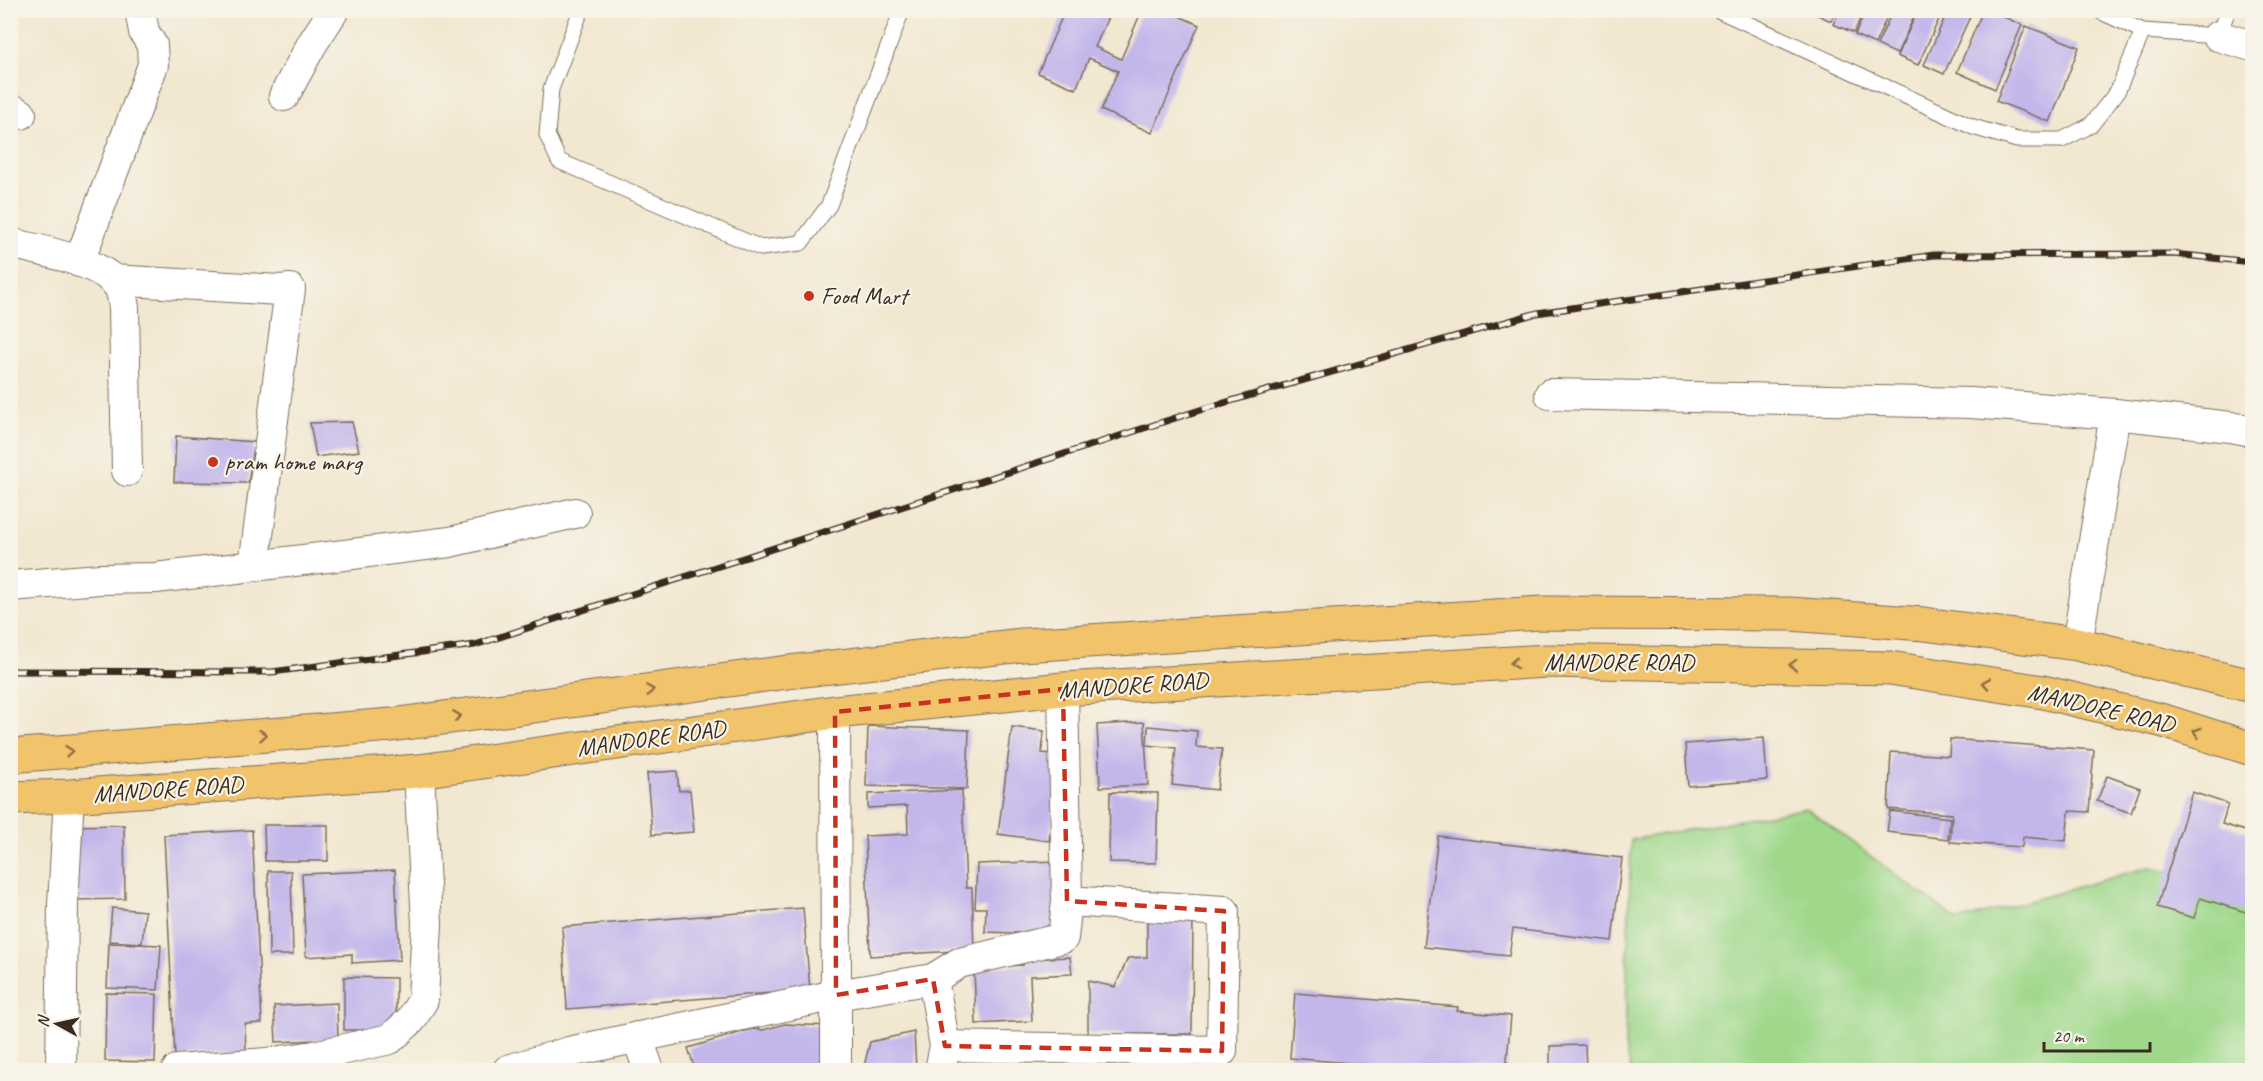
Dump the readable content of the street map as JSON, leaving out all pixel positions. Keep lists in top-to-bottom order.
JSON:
{
  "streets": {
    "highway": ["MANDORE ROAD"]
  },
  "places": ["Food Mart", "pram home marg"],
  "scale_bar": "20 m",
  "north": "left"
}
